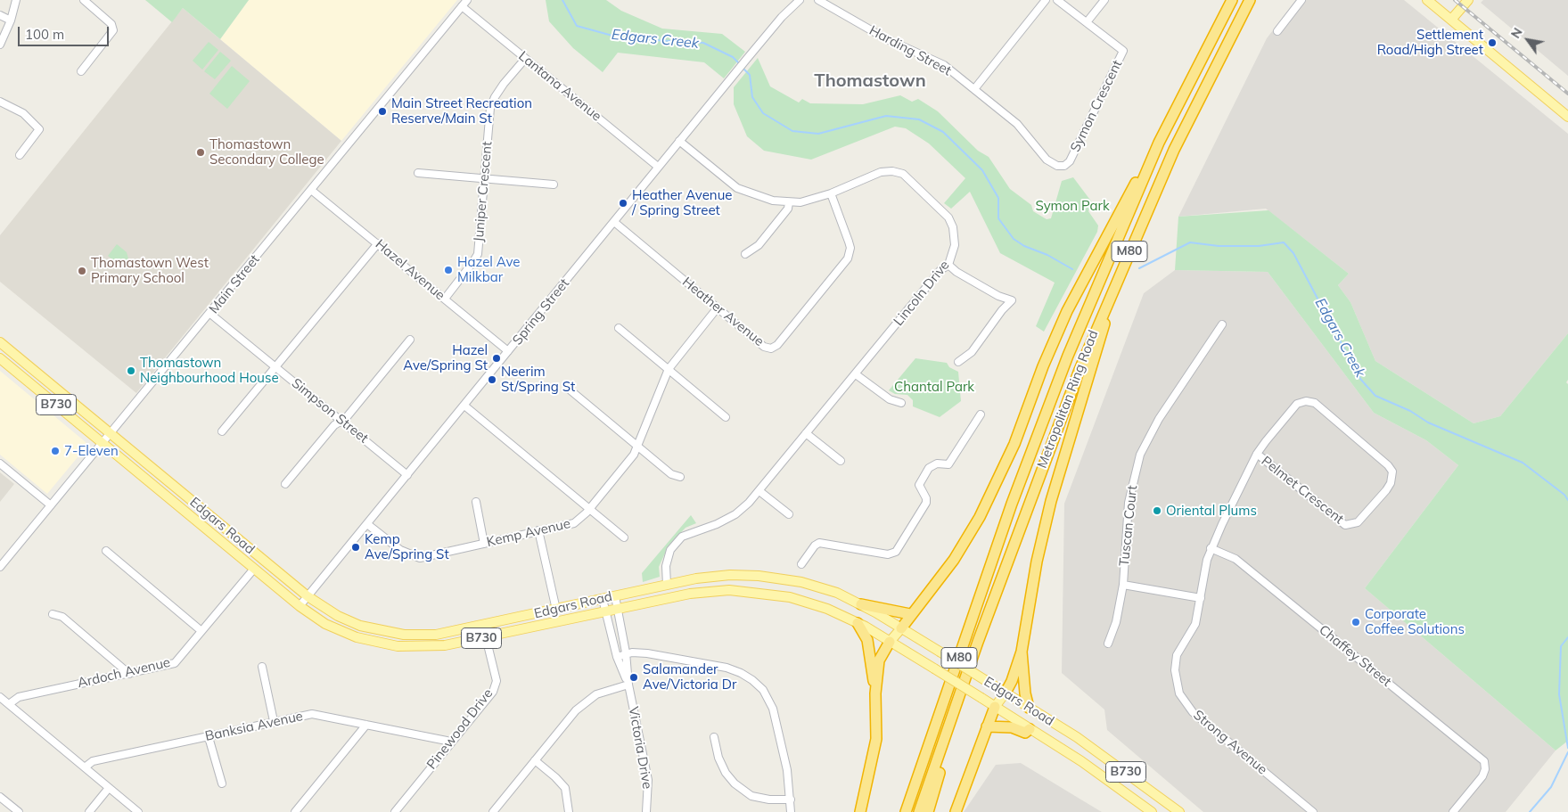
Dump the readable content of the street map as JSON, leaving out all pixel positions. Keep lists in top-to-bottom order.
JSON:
{
  "streets": {
    "highway": ["M80", "Metropolitan Ring Road"],
    "main road": ["B730", "Edgars Road"],
    "street": [
      "Harding Street",
      "Lantana Avenue",
      "Symon Crescent",
      "Juniper Crescent",
      "Hazel Avenue",
      "Main Street",
      "Lincoln Drive",
      "Spring Street",
      "Heather Avenue",
      "Simpson Street",
      "Pelmet Crescent",
      "Tuscan Court",
      "Kemp Avenue",
      "Chaffey Street",
      "Ardoch Avenue",
      "Banksia Avenue",
      "Pinewood Drive",
      "Strong Avenue",
      "Victoria Drive"
    ]
  },
  "crossings": [
    ["Harding Street", "Symon Crescent"],
    ["Lantana Avenue", "Juniper Crescent"],
    ["Lantana Avenue", "Main Street"],
    ["Lantana Avenue", "Spring Street"],
    ["Juniper Crescent", "Hazel Avenue"],
    ["Hazel Avenue", "Main Street"],
    ["Hazel Avenue", "Spring Street"],
    ["Main Street", "Simpson Street"],
    ["Main Street", "Edgars Road"],
    ["Lincoln Drive", "Spring Street"],
    ["Lincoln Drive", "Heather Avenue"],
    ["Lincoln Drive", "Edgars Road"],
    ["Spring Street", "Heather Avenue"],
    ["Spring Street", "Simpson Street"],
    ["Spring Street", "Edgars Road"],
    ["Spring Street", "Kemp Avenue"],
    ["Heather Avenue", "Kemp Avenue"],
    ["Pelmet Crescent", "Strong Avenue"],
    ["Edgars Road", "Ardoch Avenue"],
    ["Edgars Road", "Pinewood Drive"],
    ["Edgars Road", "Victoria Drive"],
    ["Chaffey Street", "Strong Avenue"],
    ["Banksia Avenue", "Pinewood Drive"]
  ],
  "districts": ["Thomastown"],
  "water": ["Edgars Creek"],
  "parks": ["Symon Park", "Chantal Park"],
  "places": [
    "Settlement Road/High Street",
    "Main Street Recreation Reserve/Main St",
    "Thomastown Secondary College",
    "Heather Avenue / Spring Street",
    "Hazel Ave Milkbar",
    "Thomastown West Primary School",
    "Hazel Ave/Spring St",
    "Thomastown Neighbourhood House",
    "Neerim St/Spring St",
    "7-Eleven",
    "Oriental Plums",
    "Kemp Ave/Spring St",
    "Corporate Coffee Solutions",
    "Salamander Ave/Victoria Dr"
  ],
  "scale_bar": "100 m",
  "north": "top left"
}
